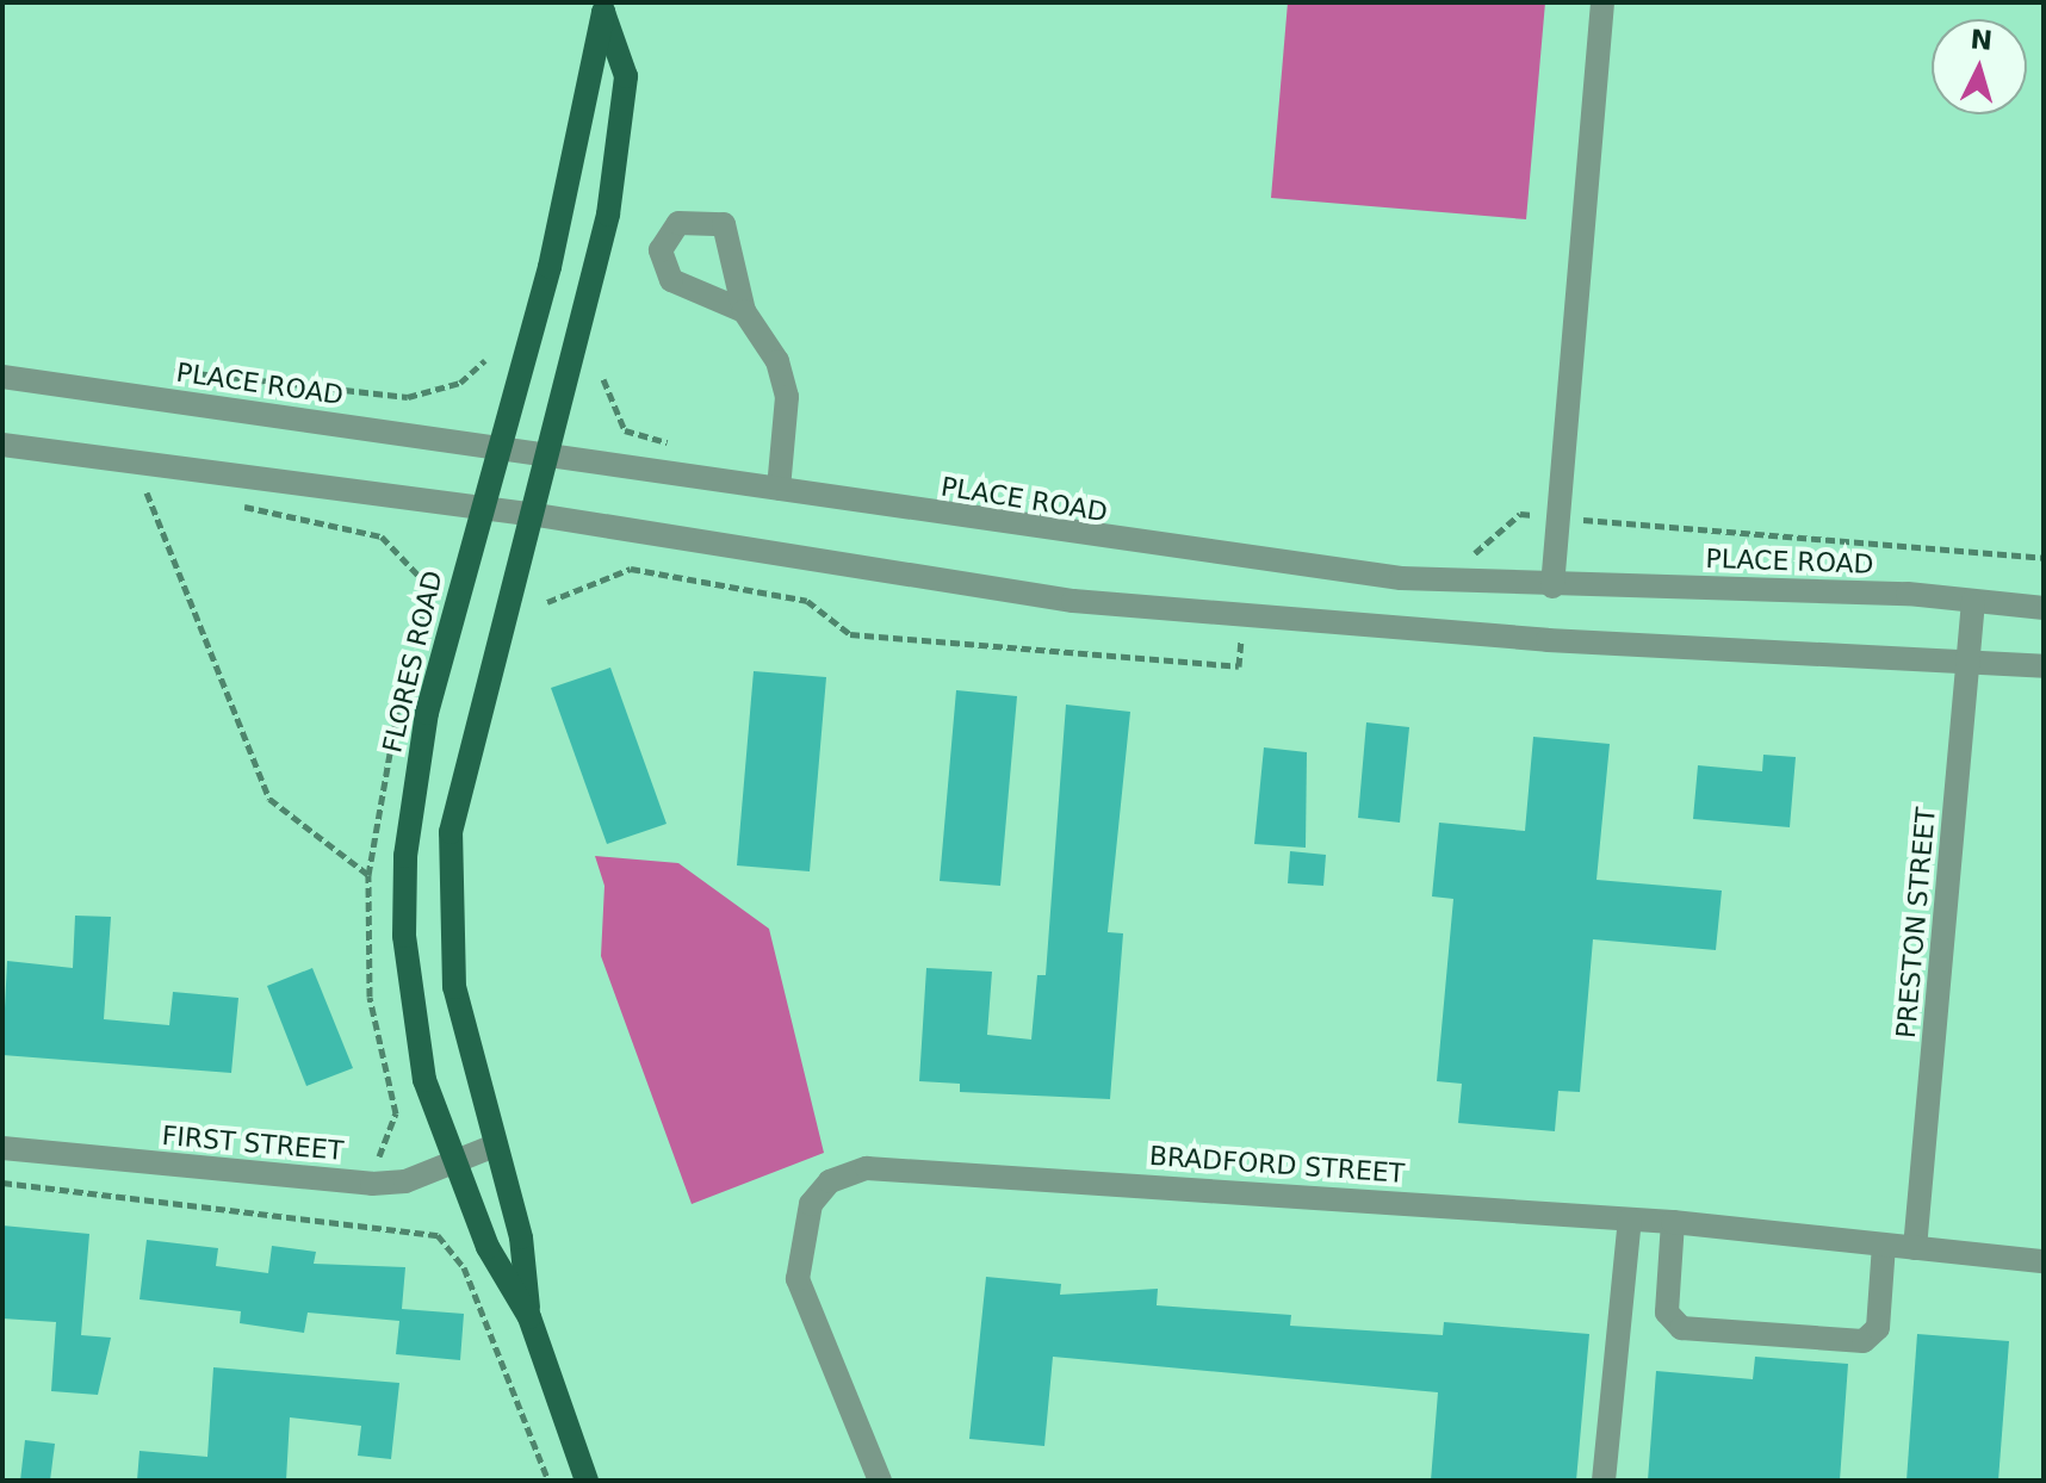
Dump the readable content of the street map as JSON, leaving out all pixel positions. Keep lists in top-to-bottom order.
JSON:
{
  "streets": {
    "main road": ["FLORES ROAD"],
    "street": [
      "PLACE ROAD",
      "PRESTON STREET",
      "FIRST STREET",
      "BRADFORD STREET"
    ]
  },
  "crossings": [
    ["PLACE ROAD", "FLORES ROAD"],
    ["PLACE ROAD", "PRESTON STREET"],
    ["FLORES ROAD", "FIRST STREET"],
    ["PRESTON STREET", "BRADFORD STREET"]
  ],
  "north": "top"
}
